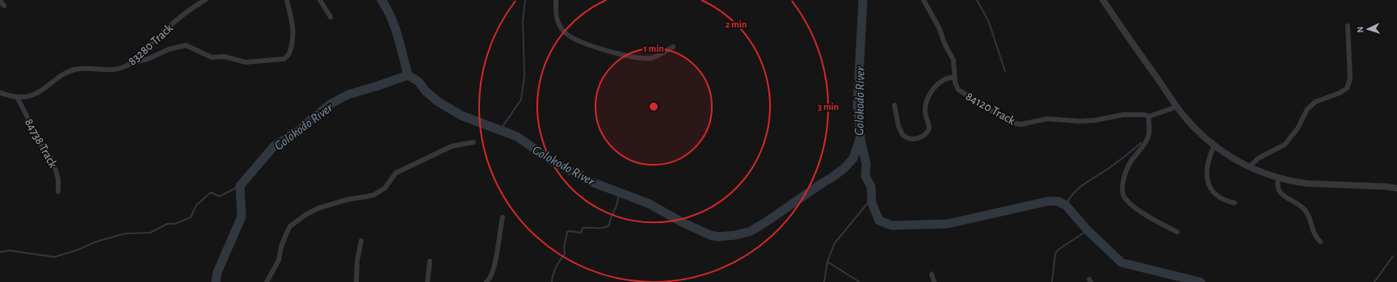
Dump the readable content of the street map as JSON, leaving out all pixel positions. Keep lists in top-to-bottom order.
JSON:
{
  "streets": {
    "street": ["83280 Track", "84120 Track", "84738 Track"]
  },
  "crossings": [
    ["83280 Track", "84738 Track"]
  ],
  "water": ["Golokodo River"],
  "north": "left",
  "rings": ["2 min", "1 min", "3 min"]
}
